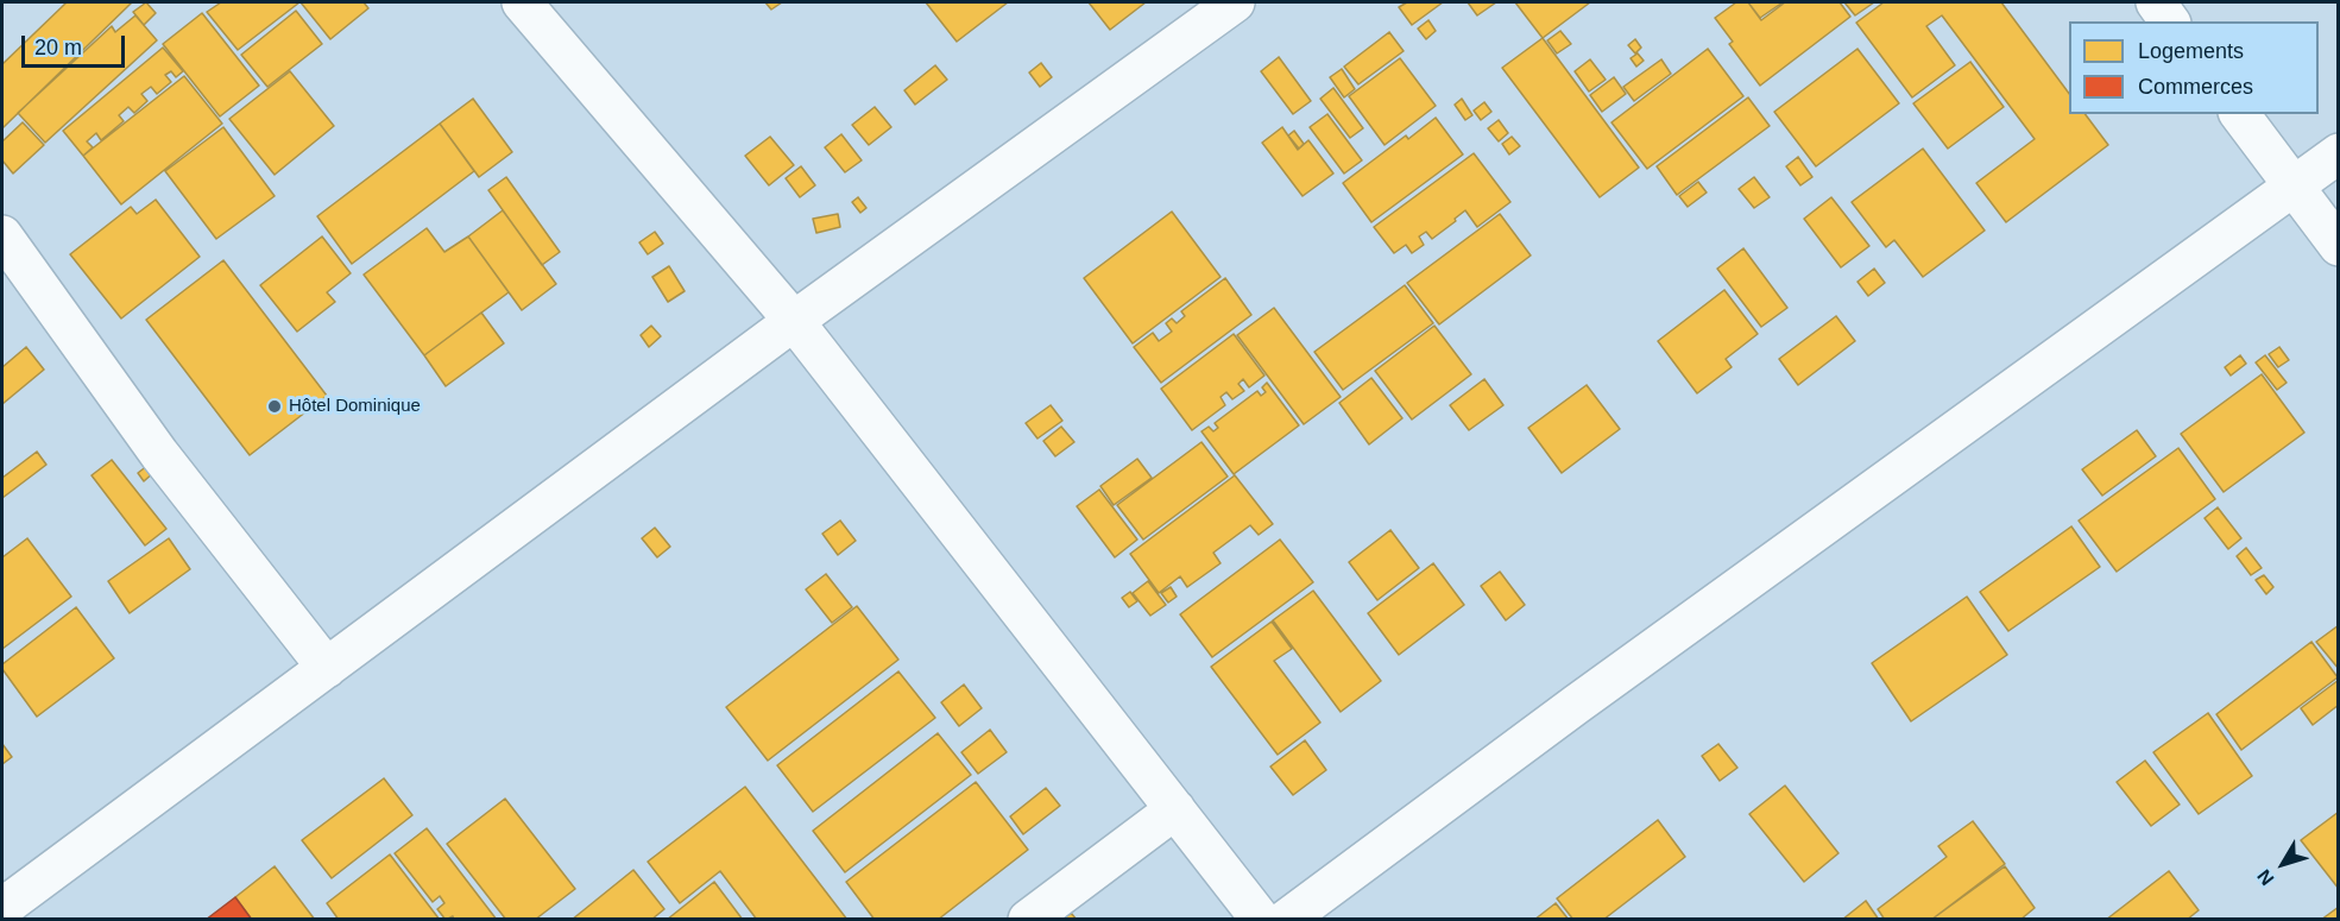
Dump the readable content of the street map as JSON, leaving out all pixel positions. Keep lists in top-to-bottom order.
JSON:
{
  "places": ["Hôtel Dominique"],
  "legend": ["Logements", "Commerces"],
  "scale_bar": "20 m",
  "north": "bottom left"
}
